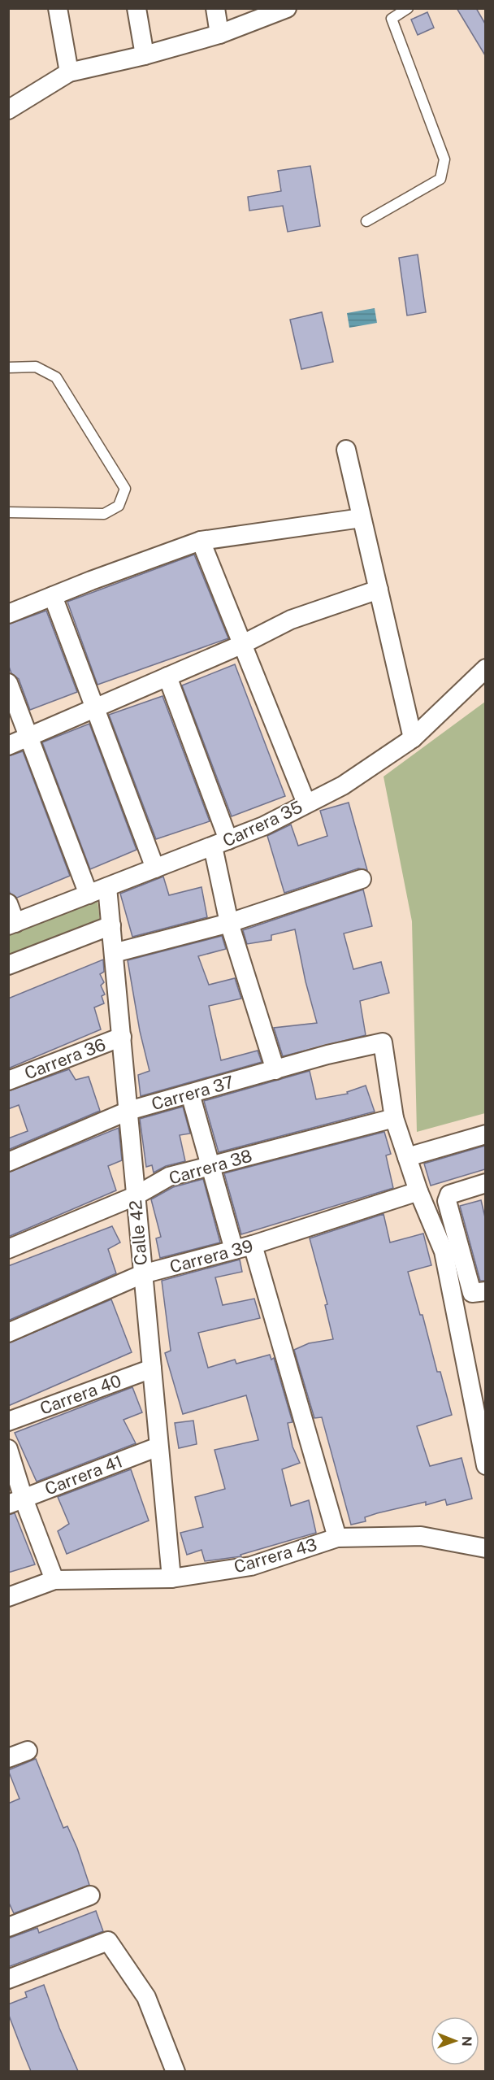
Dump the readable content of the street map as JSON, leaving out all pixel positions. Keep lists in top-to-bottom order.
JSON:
{
  "streets": {
    "street": [
      "Carrera 35",
      "Carrera 36",
      "Carrera 37",
      "Carrera 38",
      "Calle 42",
      "Carrera 39",
      "Carrera 40",
      "Carrera 41",
      "Carrera 43"
    ]
  },
  "crossings": [
    ["Carrera 35", "Calle 42"],
    ["Carrera 36", "Calle 42"],
    ["Carrera 37", "Carrera 38"],
    ["Carrera 37", "Calle 42"],
    ["Carrera 38", "Calle 42"],
    ["Calle 42", "Carrera 39"],
    ["Calle 42", "Carrera 40"],
    ["Calle 42", "Carrera 41"],
    ["Calle 42", "Carrera 43"]
  ],
  "north": "right"
}
